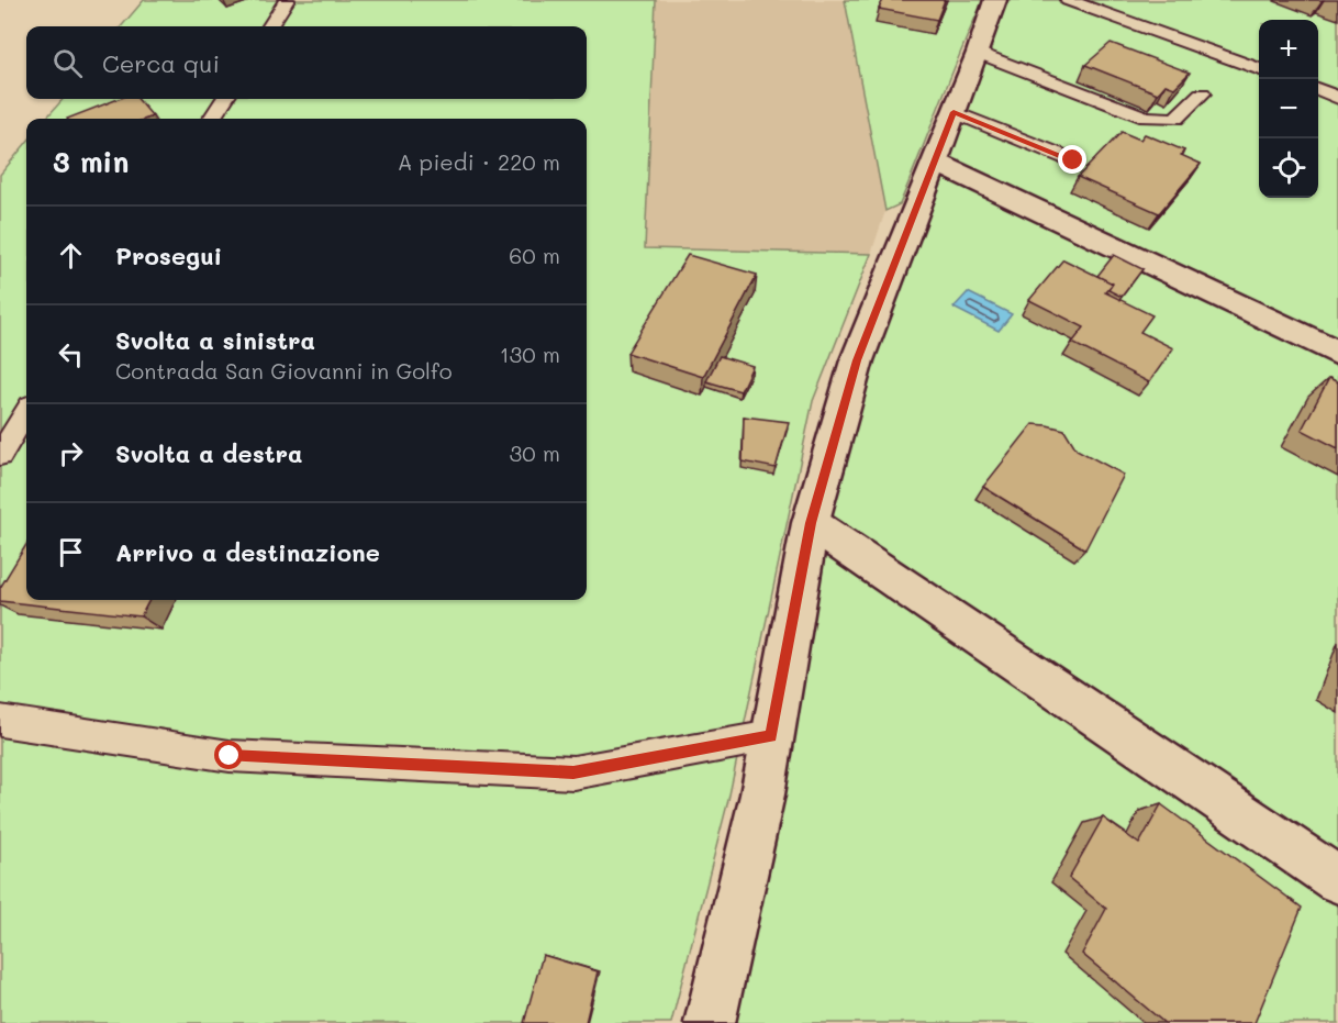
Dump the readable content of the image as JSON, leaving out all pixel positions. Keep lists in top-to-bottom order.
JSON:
{
  "page": {
    "map_buttons": ["+", "−"],
    "search": "Cerca qui",
    "heading": ["3 min", "A piedi · 220 m"],
    "list": [
      ["Prosegui", "60 m"],
      ["Svolta a sinistra", "Contrada San Giovanni in Golfo", "130 m"],
      ["Svolta a destra", "30 m"],
      "Arrivo a destinazione"
    ]
  }
}
